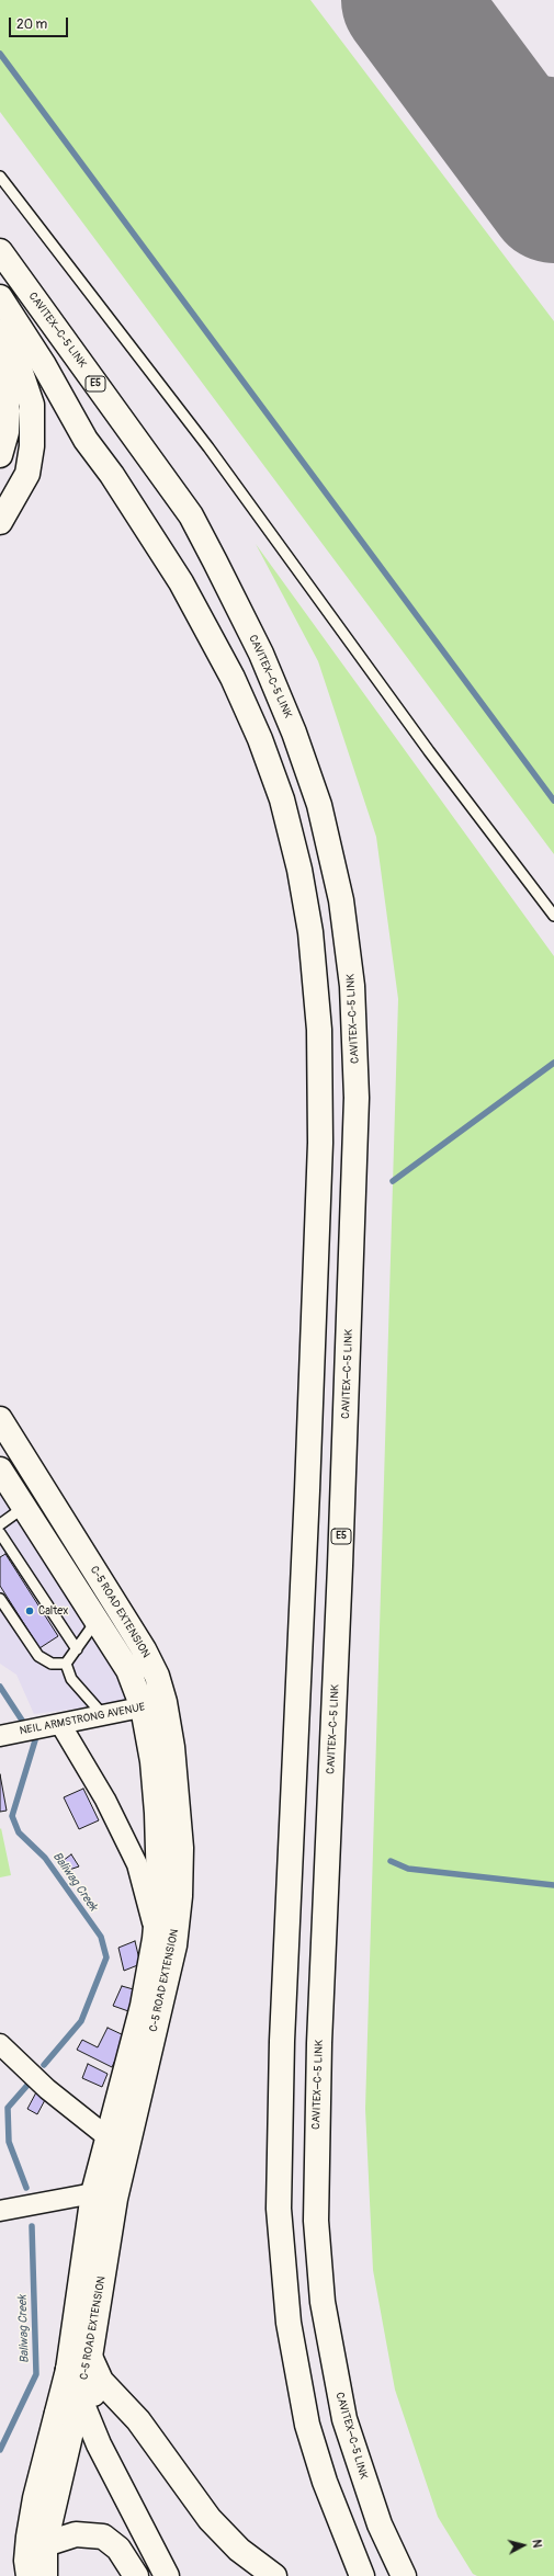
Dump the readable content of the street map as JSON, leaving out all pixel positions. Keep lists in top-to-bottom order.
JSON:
{
  "streets": {
    "main road": ["CAVITEX–C-5 LINK", "E5", "C-5 ROAD EXTENSION"],
    "street": ["NEIL ARMSTRONG AVENUE"]
  },
  "crossings": [
    ["C-5 ROAD EXTENSION", "NEIL ARMSTRONG AVENUE"]
  ],
  "water": ["Baliwag Creek"],
  "places": ["Caltex"],
  "scale_bar": "20 m",
  "north": "right"
}
